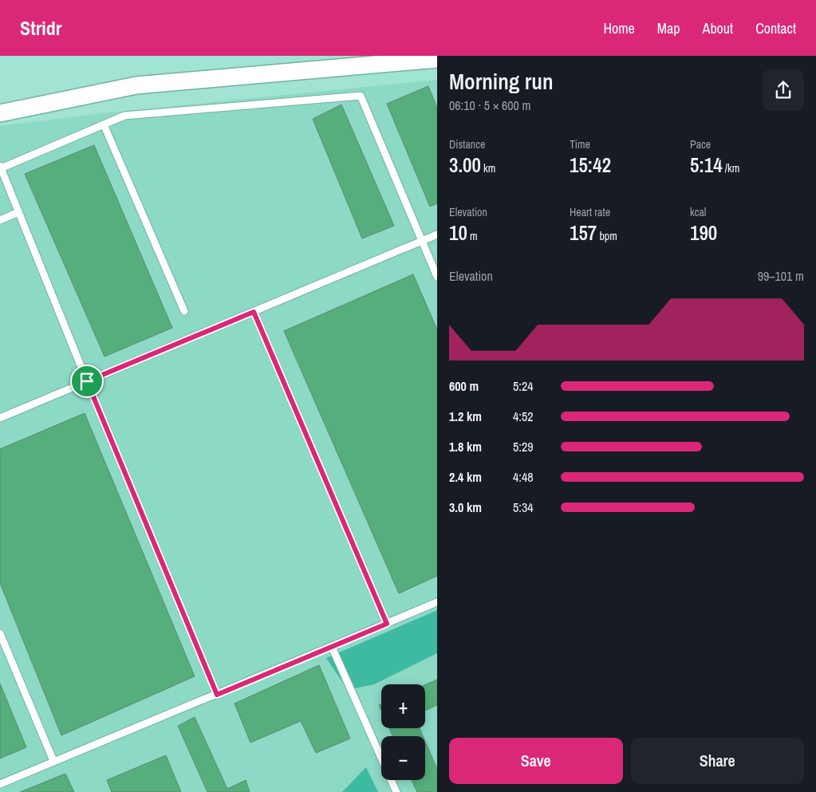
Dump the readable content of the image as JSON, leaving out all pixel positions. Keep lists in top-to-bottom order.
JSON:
{
  "page": {
    "header": "Stridr",
    "nav": [
      "Home",
      "Map",
      "About",
      "Contact"
    ],
    "heading": ["Morning run", "06:10 · 5 × 600 m"],
    "stats": [
      ["Distance", "3.00 km"],
      ["Time", "15:42"],
      ["Pace", "5:14 /km"],
      ["Elevation", "10 m"],
      ["Heart rate", "157 bpm"],
      ["kcal", "190"]
    ],
    "chart": ["Elevation", "99–101 m"],
    "list": [
      {
        "name": "600 m",
        "note": "5:24"
      },
      {
        "name": "1.2 km",
        "note": "4:52"
      },
      {
        "name": "1.8 km",
        "note": "5:29"
      },
      {
        "name": "2.4 km",
        "note": "4:48"
      },
      {
        "name": "3.0 km",
        "note": "5:34"
      }
    ],
    "map_buttons": ["+", "−"],
    "buttons": ["Save", "Share"]
  }
}
